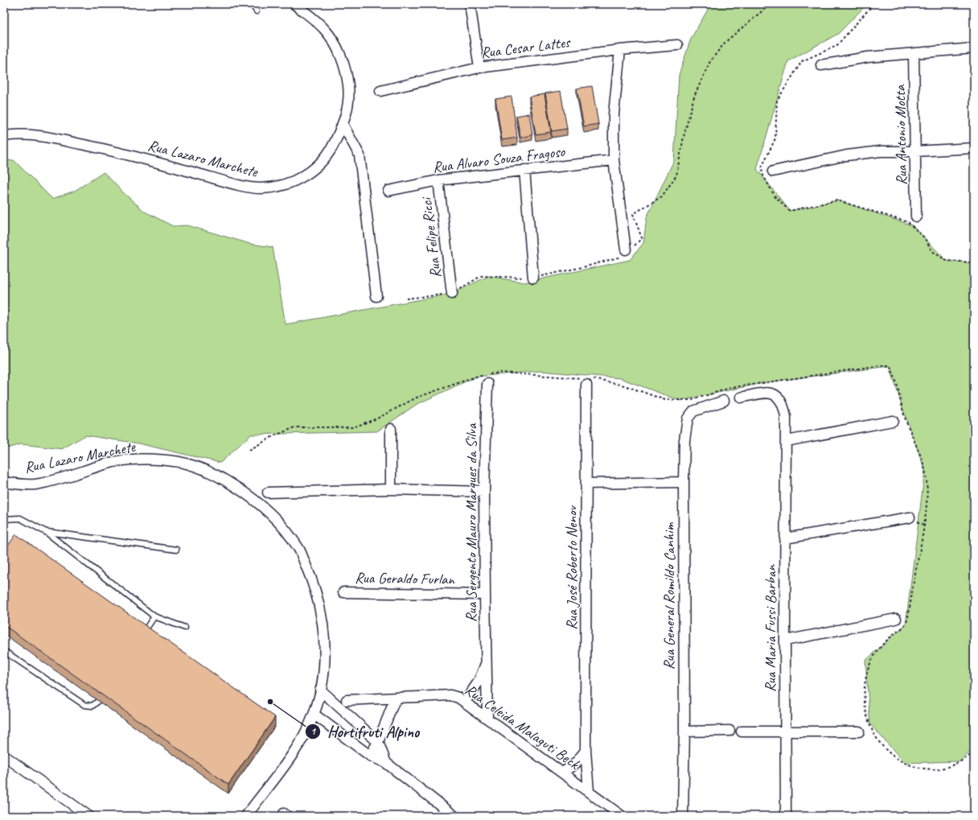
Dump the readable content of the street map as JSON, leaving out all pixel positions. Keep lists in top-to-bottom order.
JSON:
{
  "streets": {
    "street": [
      "Rua Cesar Lattes",
      "Rua Antonio Motta",
      "Rua Lazaro Marchete",
      "Rua Alvaro Souza Fragoso",
      "Rua Felipe Ricci",
      "Rua Sergento Mauro Marques da Silva",
      "Rua José Roberto Nenov",
      "Rua Geraldo Furlan",
      "Rua General Romildo Canhim",
      "Rua Maria Fussi Barban",
      "Rua Celeida Malaguti Beck"
    ]
  },
  "crossings": [
    ["Rua Alvaro Souza Fragoso", "Rua Felipe Ricci"],
    ["Rua Sergento Mauro Marques da Silva", "Rua Geraldo Furlan"],
    ["Rua Sergento Mauro Marques da Silva", "Rua Celeida Malaguti Beck"],
    ["Rua José Roberto Nenov", "Rua Celeida Malaguti Beck"]
  ],
  "places": ["Hortifruti Alpino"]
}
